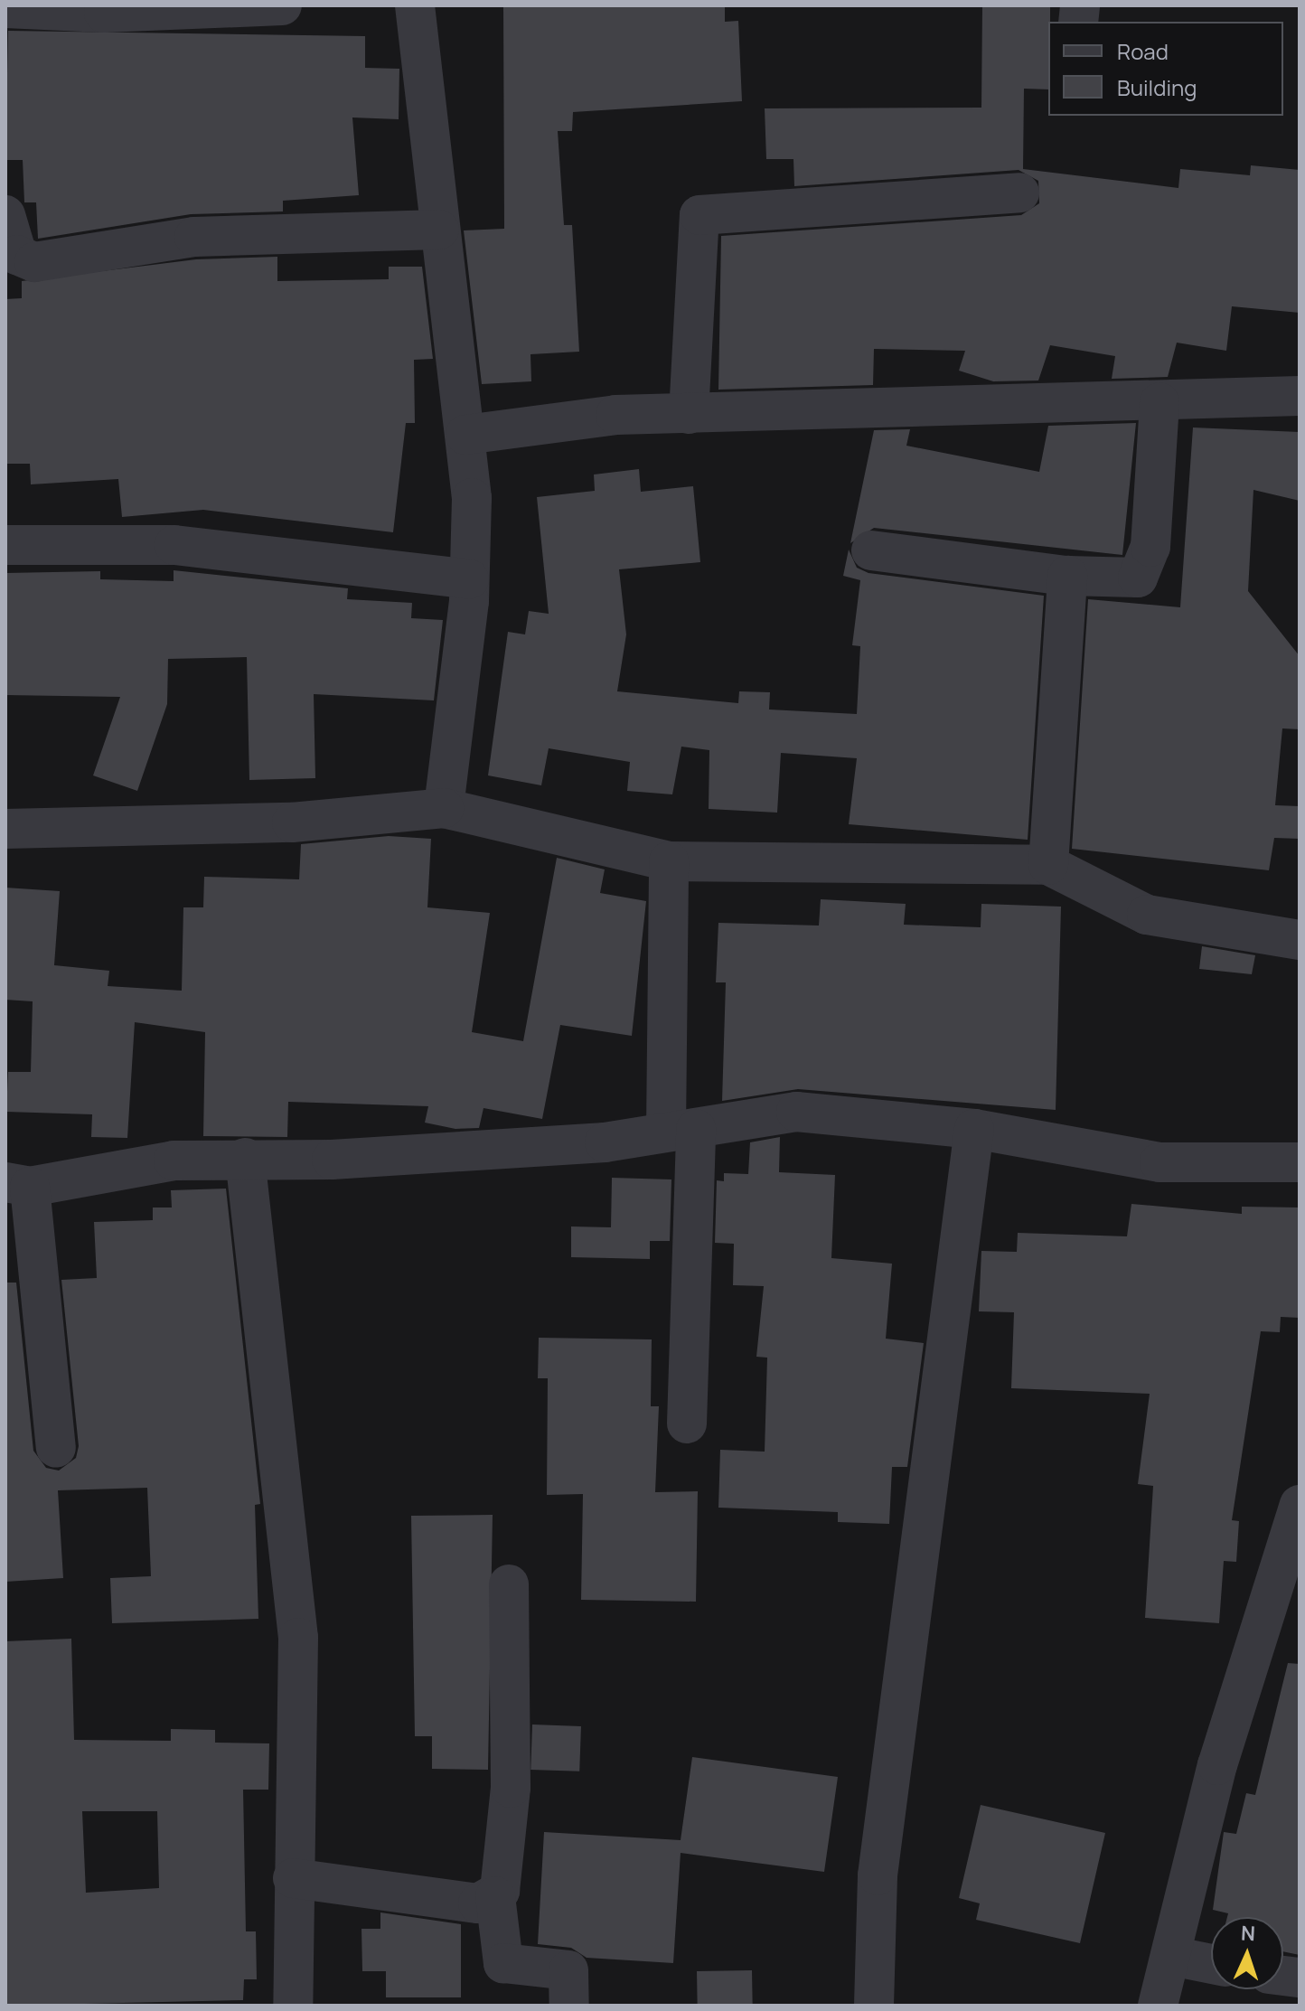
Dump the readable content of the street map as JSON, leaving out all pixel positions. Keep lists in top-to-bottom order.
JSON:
{
  "legend": ["Road", "Building"],
  "north": "top"
}
